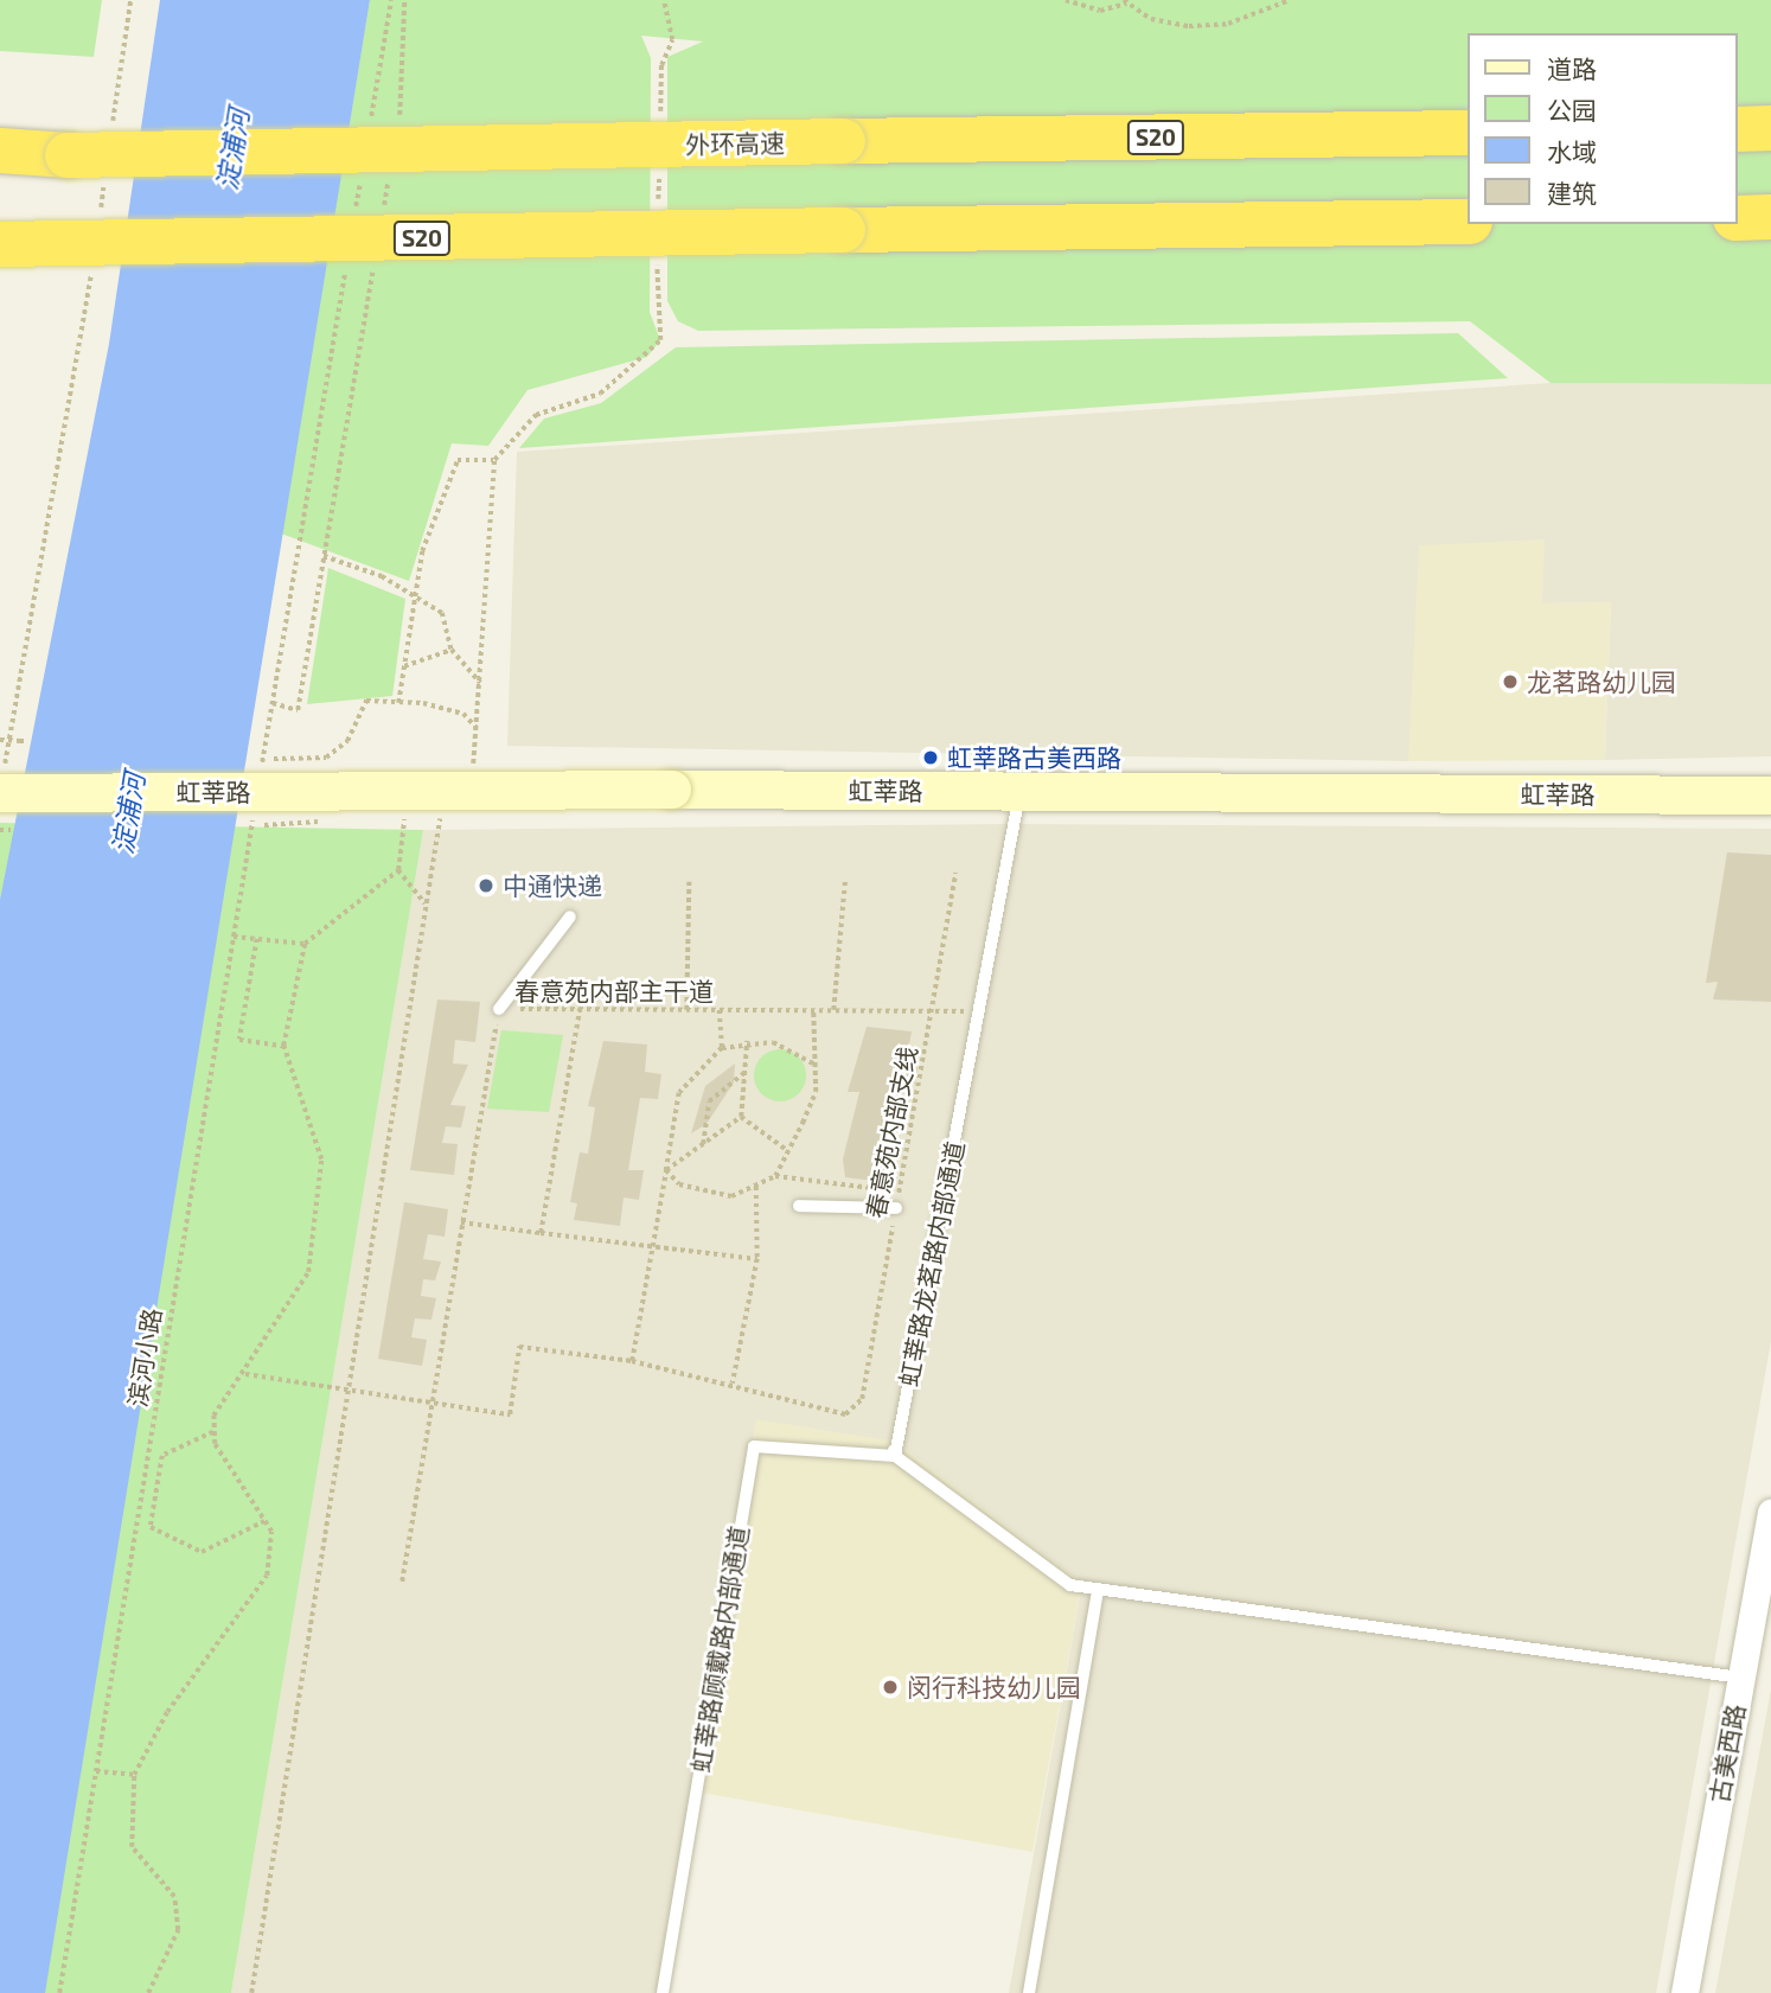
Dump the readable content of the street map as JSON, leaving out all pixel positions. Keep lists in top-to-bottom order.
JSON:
{
  "streets": {
    "highway": ["S20", "外环高速"],
    "street": ["虹莘路", "古美西路"],
    "lane": ["虹莘路龙茗路内部通道", "虹莘路顾戴路内部通道"],
    "path": ["春意苑内部主干道", "春意苑内部支线", "滨河小路"]
  },
  "crossings": [
    ["虹莘路", "虹莘路龙茗路内部通道"],
    ["春意苑内部主干道", "春意苑内部支线"],
    ["春意苑内部主干道", "虹莘路龙茗路内部通道"],
    ["虹莘路龙茗路内部通道", "虹莘路顾戴路内部通道"]
  ],
  "water": ["淀浦河"],
  "places": [
    "龙茗路幼儿园",
    "虹莘路古美西路",
    "中通快递",
    "闵行科技幼儿园"
  ],
  "legend": [
    "道路",
    "公园",
    "水域",
    "建筑"
  ]
}
